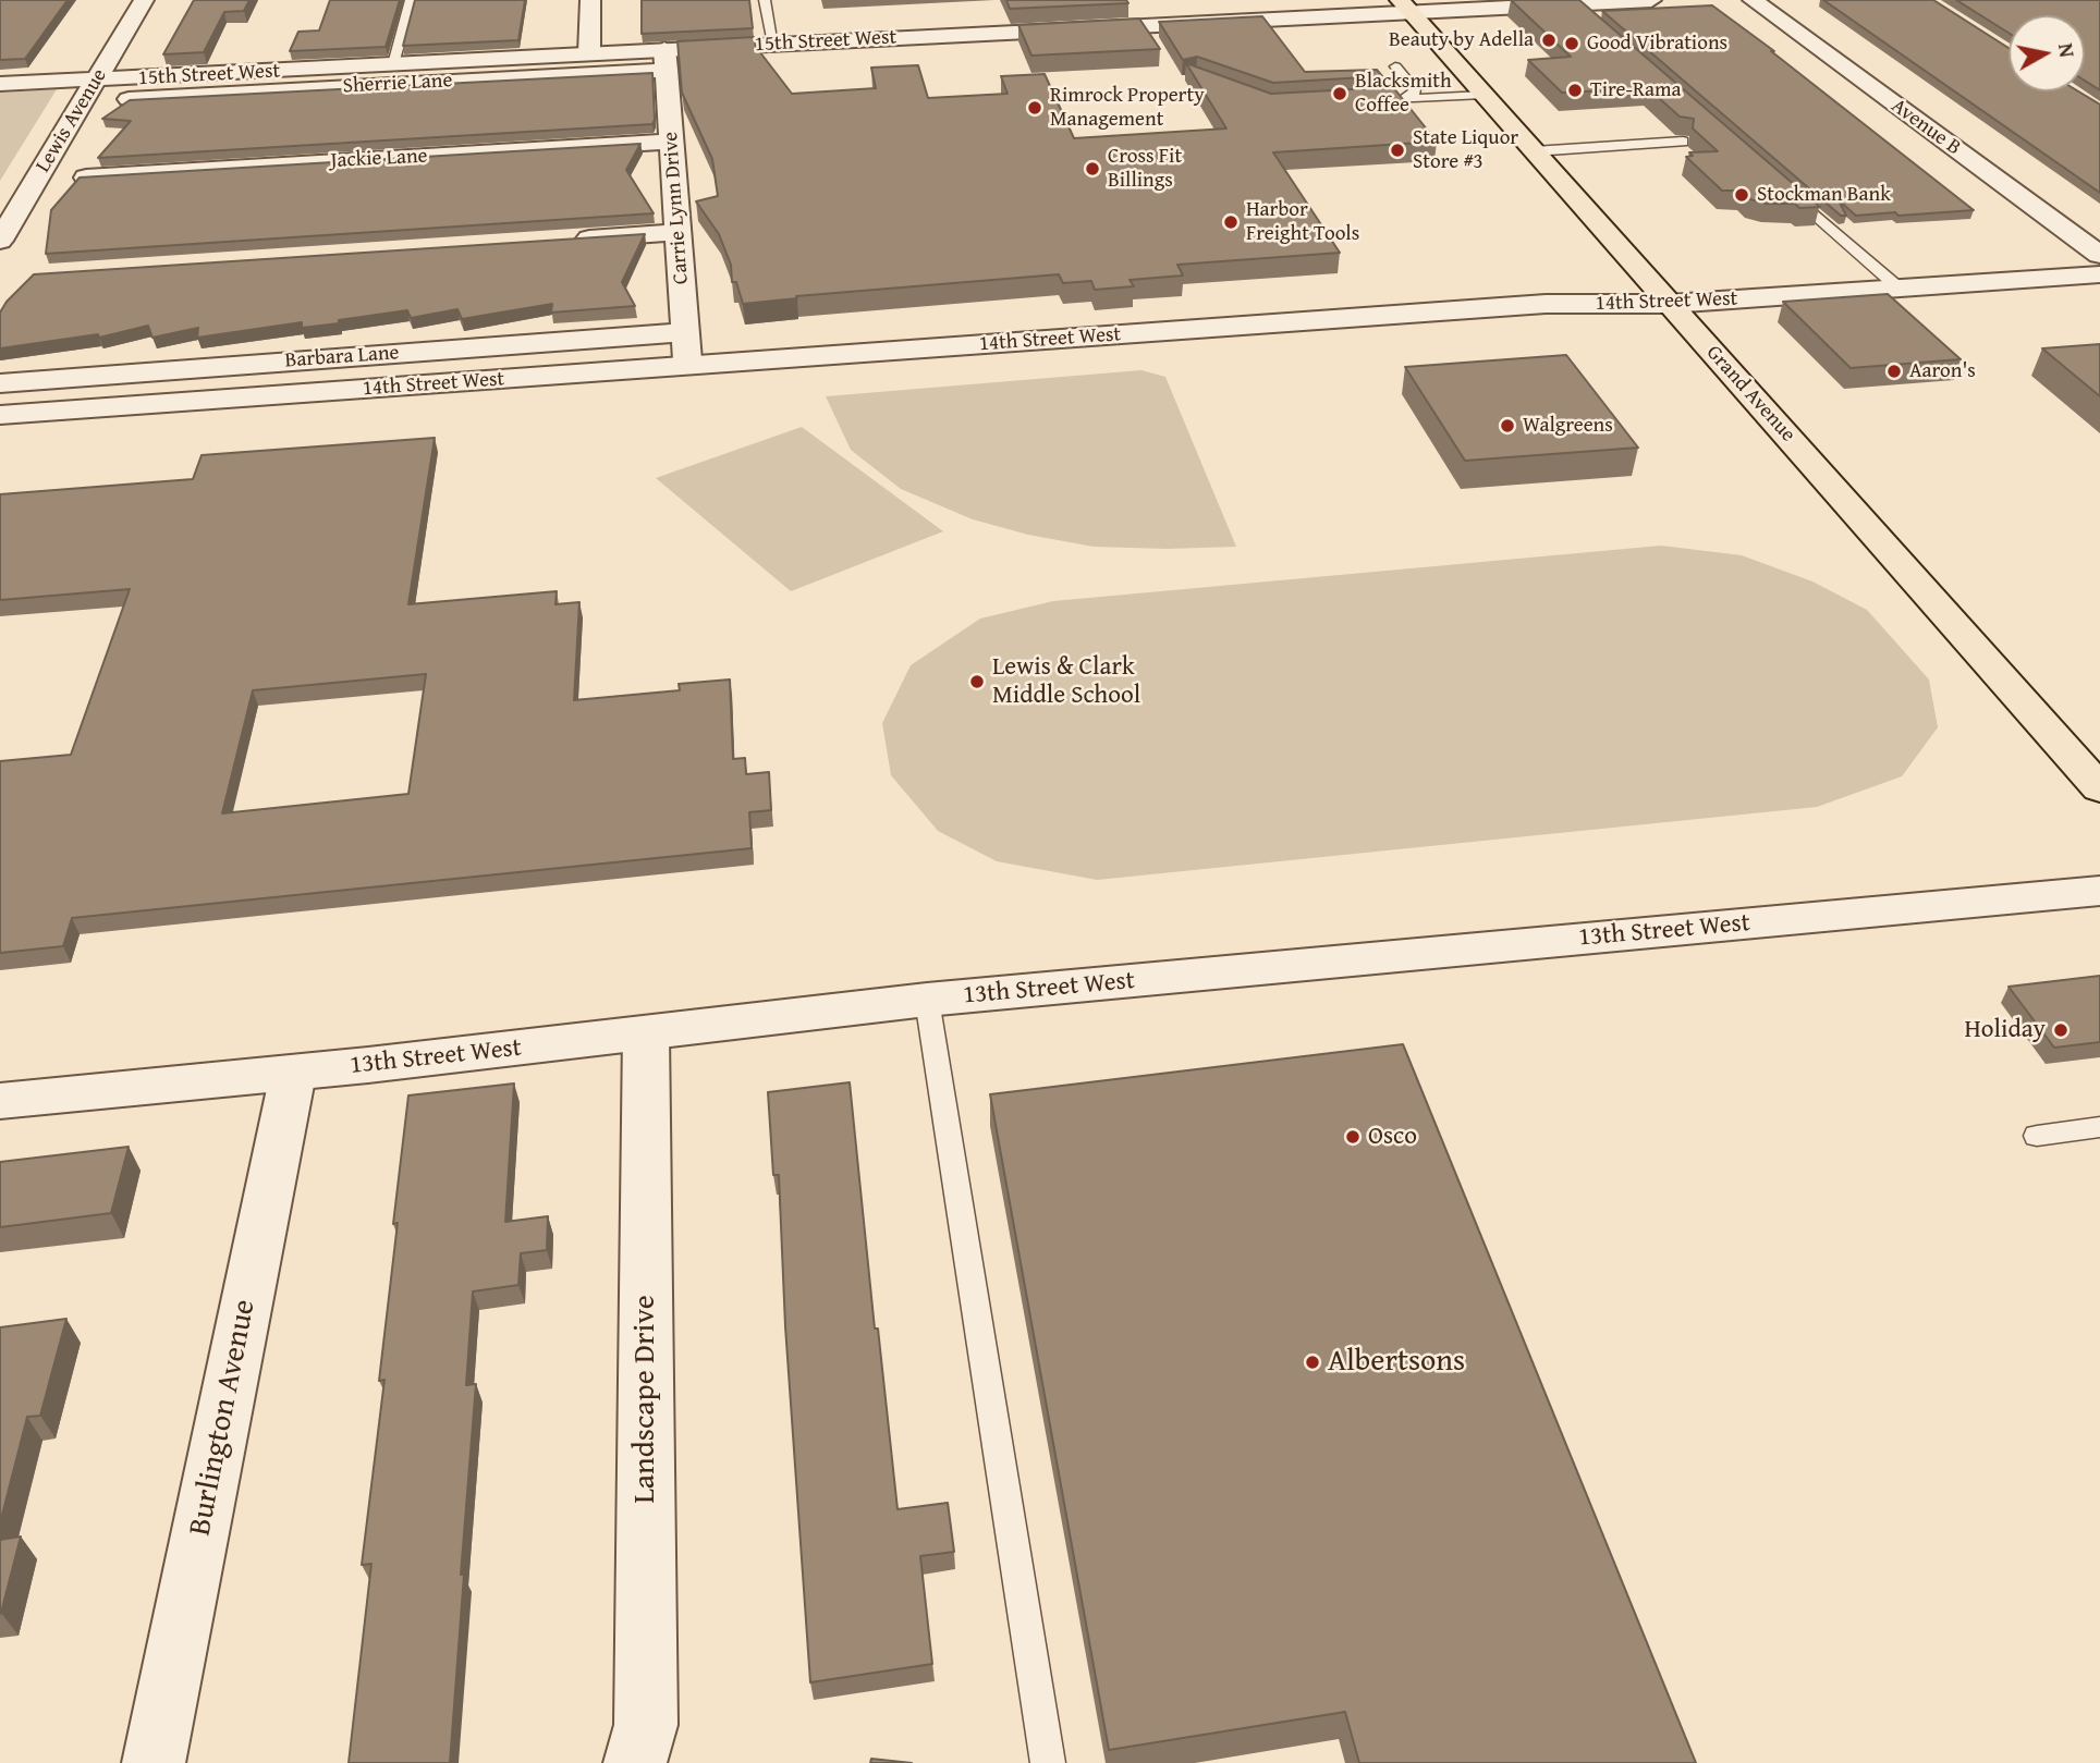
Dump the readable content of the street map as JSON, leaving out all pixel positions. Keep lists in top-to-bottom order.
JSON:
{
  "streets": {
    "main road": ["Grand Avenue"],
    "street": [
      "15th Street West",
      "Sherrie Lane",
      "Lewis Avenue",
      "Avenue B",
      "Jackie Lane",
      "Carrie Lynn Drive",
      "14th Street West",
      "Barbara Lane",
      "13th Street West",
      "Landscape Drive",
      "Burlington Avenue"
    ]
  },
  "crossings": [
    ["15th Street West", "Sherrie Lane"],
    ["15th Street West", "Lewis Avenue"],
    ["15th Street West", "Carrie Lynn Drive"],
    ["15th Street West", "Grand Avenue"],
    ["Sherrie Lane", "Carrie Lynn Drive"],
    ["Jackie Lane", "Carrie Lynn Drive"],
    ["Carrie Lynn Drive", "14th Street West"],
    ["Carrie Lynn Drive", "Barbara Lane"],
    ["14th Street West", "Grand Avenue"],
    ["13th Street West", "Landscape Drive"],
    ["13th Street West", "Burlington Avenue"]
  ],
  "places": [
    "Beauty by Adella",
    "Good Vibrations",
    "Tire-Rama",
    "Blacksmith Coffee",
    "Rimrock Property Management",
    "State Liquor Store #3",
    "Cross Fit Billings",
    "Stockman Bank",
    "Harbor Freight Tools",
    "Aaron's",
    "Walgreens",
    "Lewis & Clark Middle School",
    "Holiday",
    "Osco",
    "Albertsons"
  ],
  "north": "right"
}
